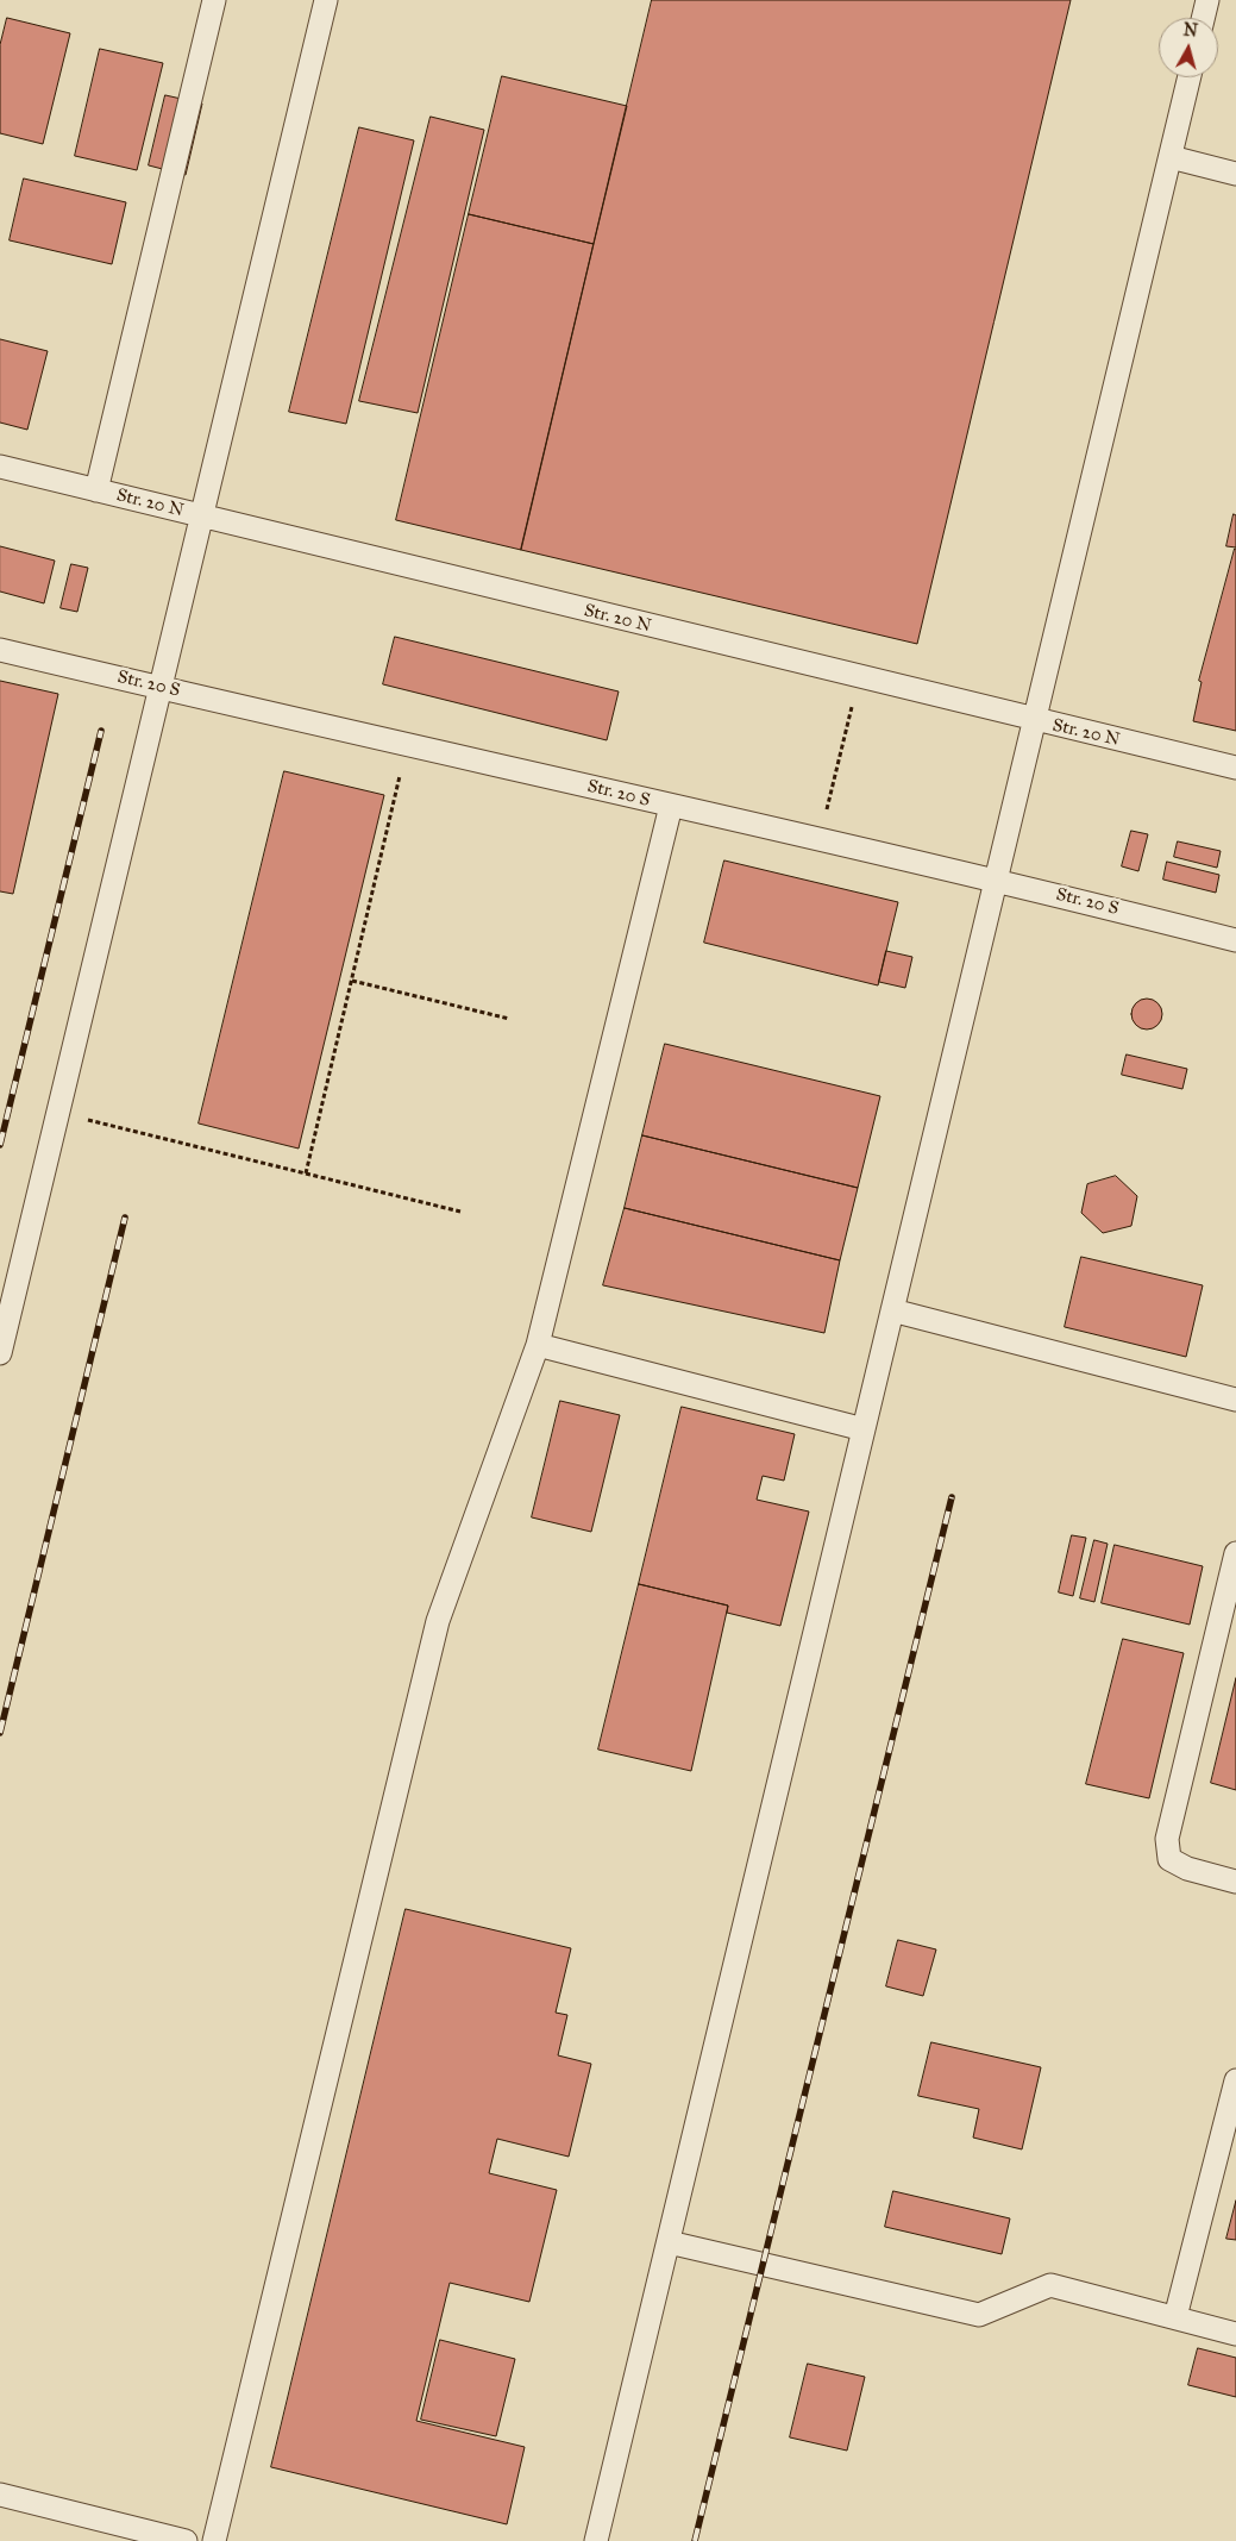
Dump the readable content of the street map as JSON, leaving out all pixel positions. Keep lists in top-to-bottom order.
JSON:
{
  "streets": {
    "lane": ["Str. 20 N", "Str. 20 S"]
  },
  "north": "top"
}
